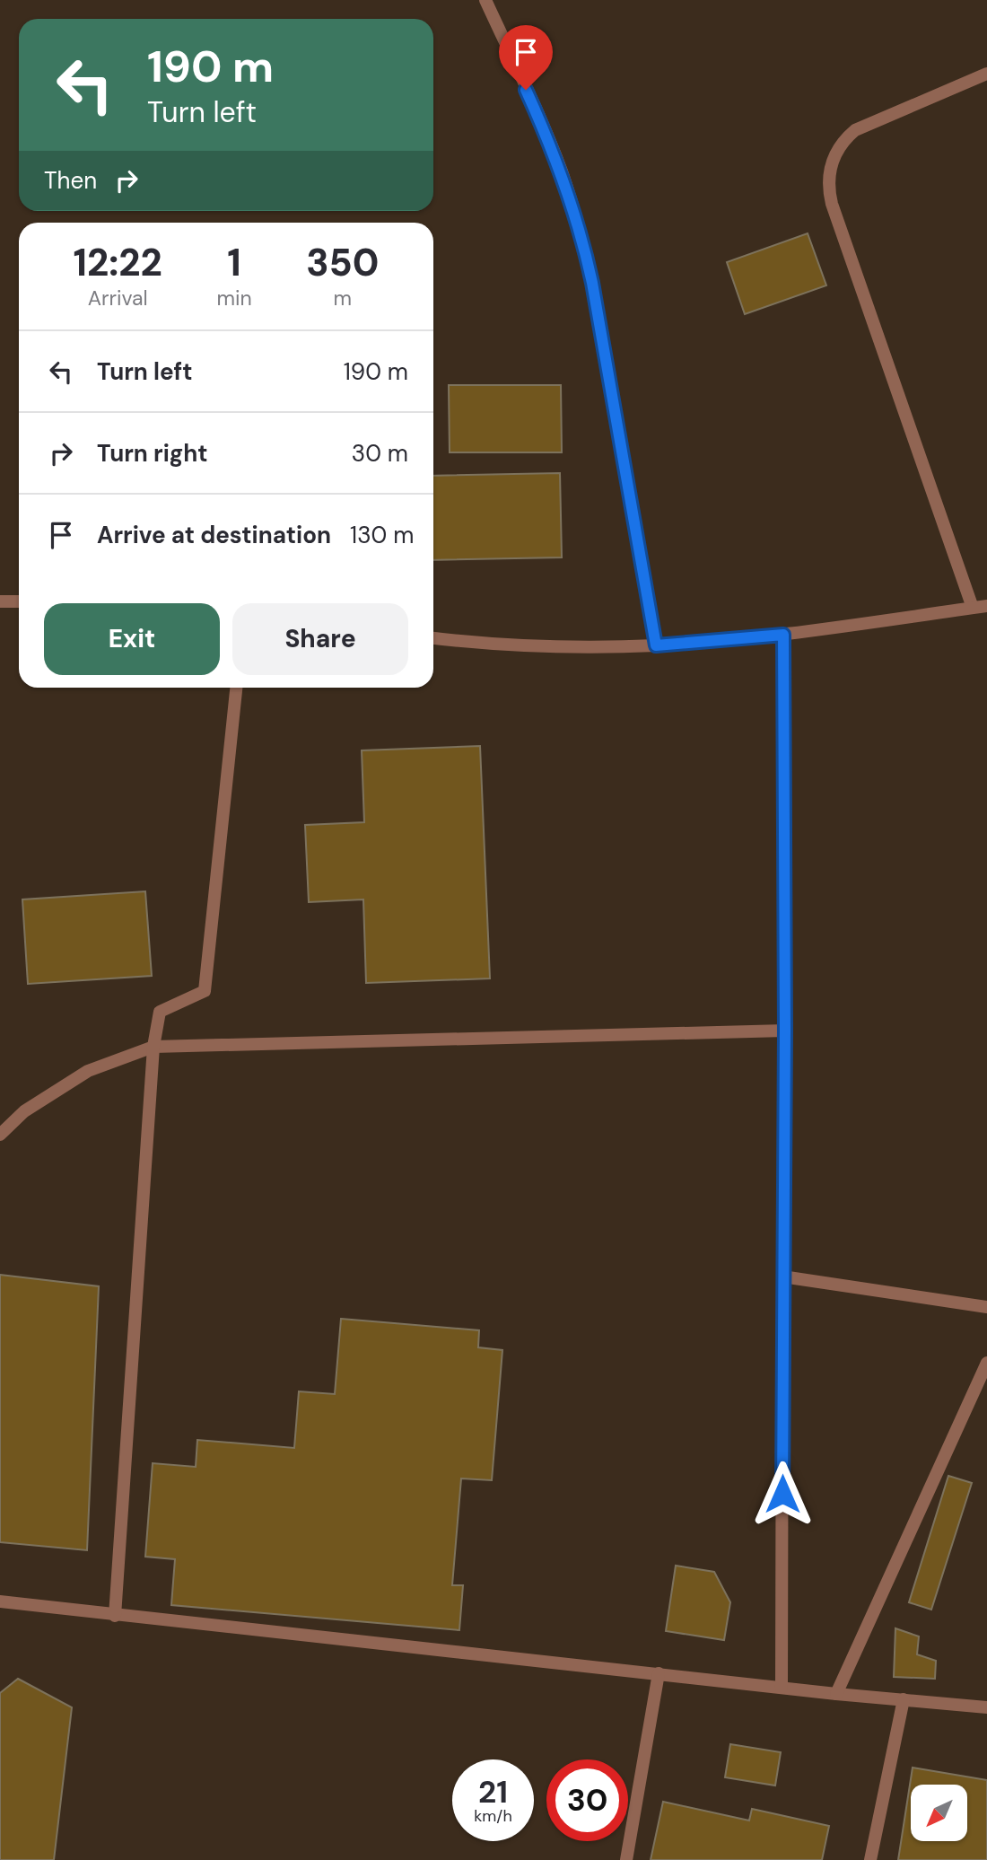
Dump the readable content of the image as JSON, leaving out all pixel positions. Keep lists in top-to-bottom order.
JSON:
{
  "north": "bottom left",
  "page": {
    "turn": ["190 m", "Turn left"],
    "then": "Then",
    "eta": [
      "12:22",
      "Arrival",
      "1",
      "min",
      "350",
      "m"
    ],
    "list": [
      {
        "name": "Turn left",
        "value": "190 m"
      },
      {
        "name": "Turn right",
        "value": "30 m"
      },
      {
        "name": "Arrive at destination",
        "value": "130 m"
      }
    ],
    "buttons": ["Exit", "Share"],
    "speed": "21 km/h",
    "limit": "30"
  }
}
